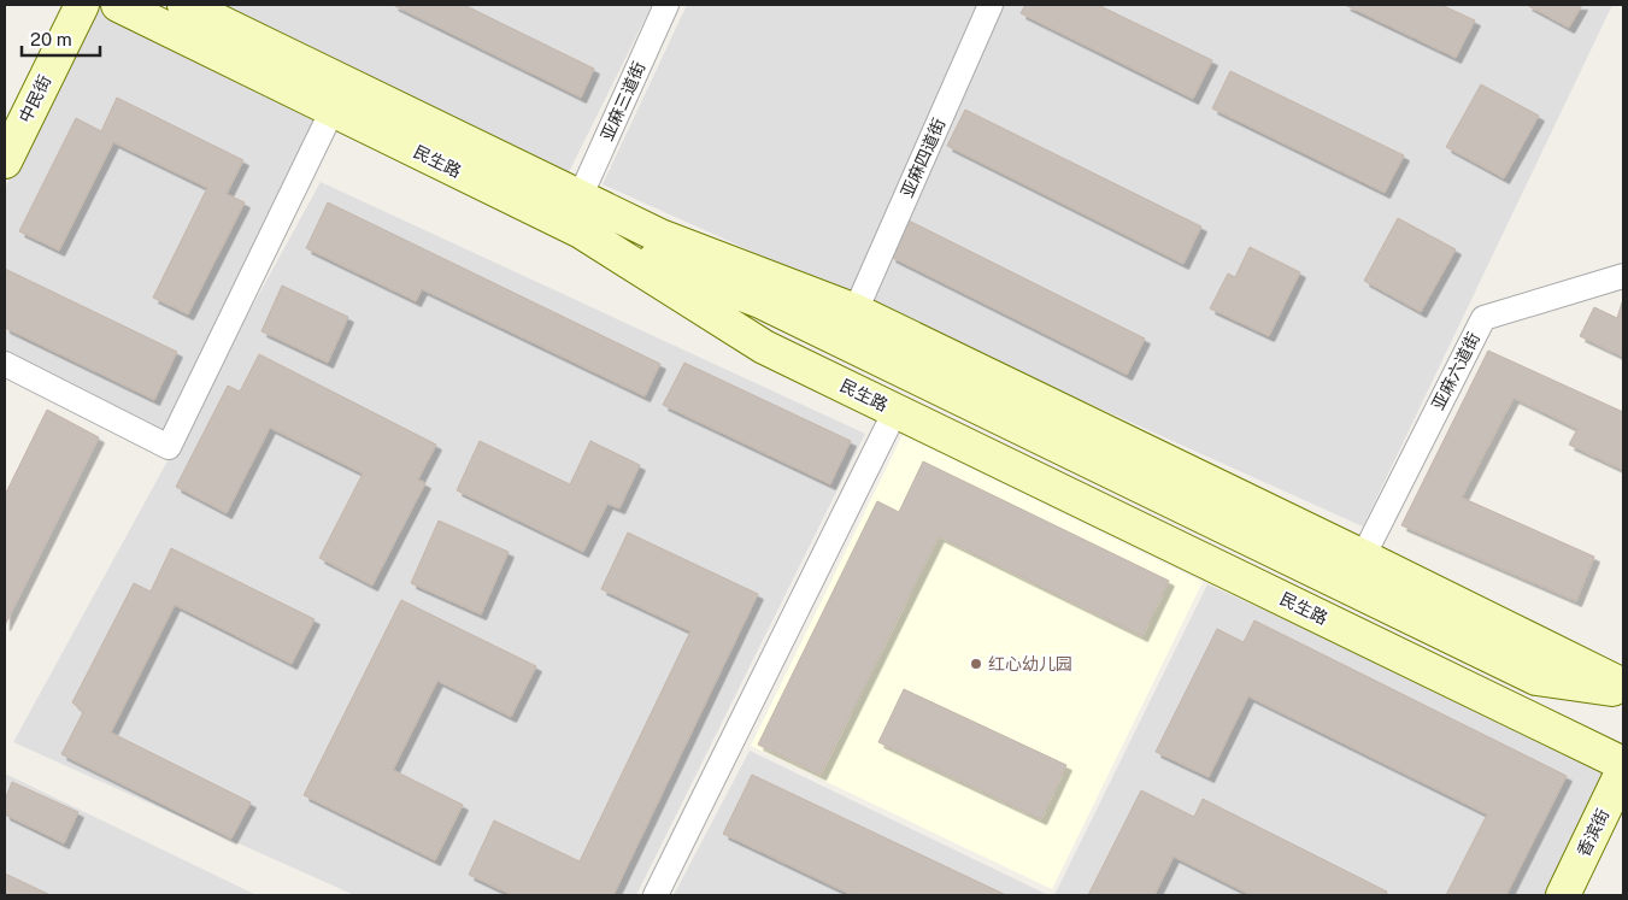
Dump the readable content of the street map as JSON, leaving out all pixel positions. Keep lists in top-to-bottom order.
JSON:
{
  "streets": {
    "main road": ["中民街", "民生路", "香滨街"],
    "street": ["亚麻三道街", "亚麻四道街", "亚麻六道街"]
  },
  "crossings": [
    ["亚麻三道街", "民生路"],
    ["亚麻四道街", "民生路"],
    ["民生路", "亚麻六道街"]
  ],
  "places": ["红心幼儿园"],
  "scale_bar": "20 m"
}
